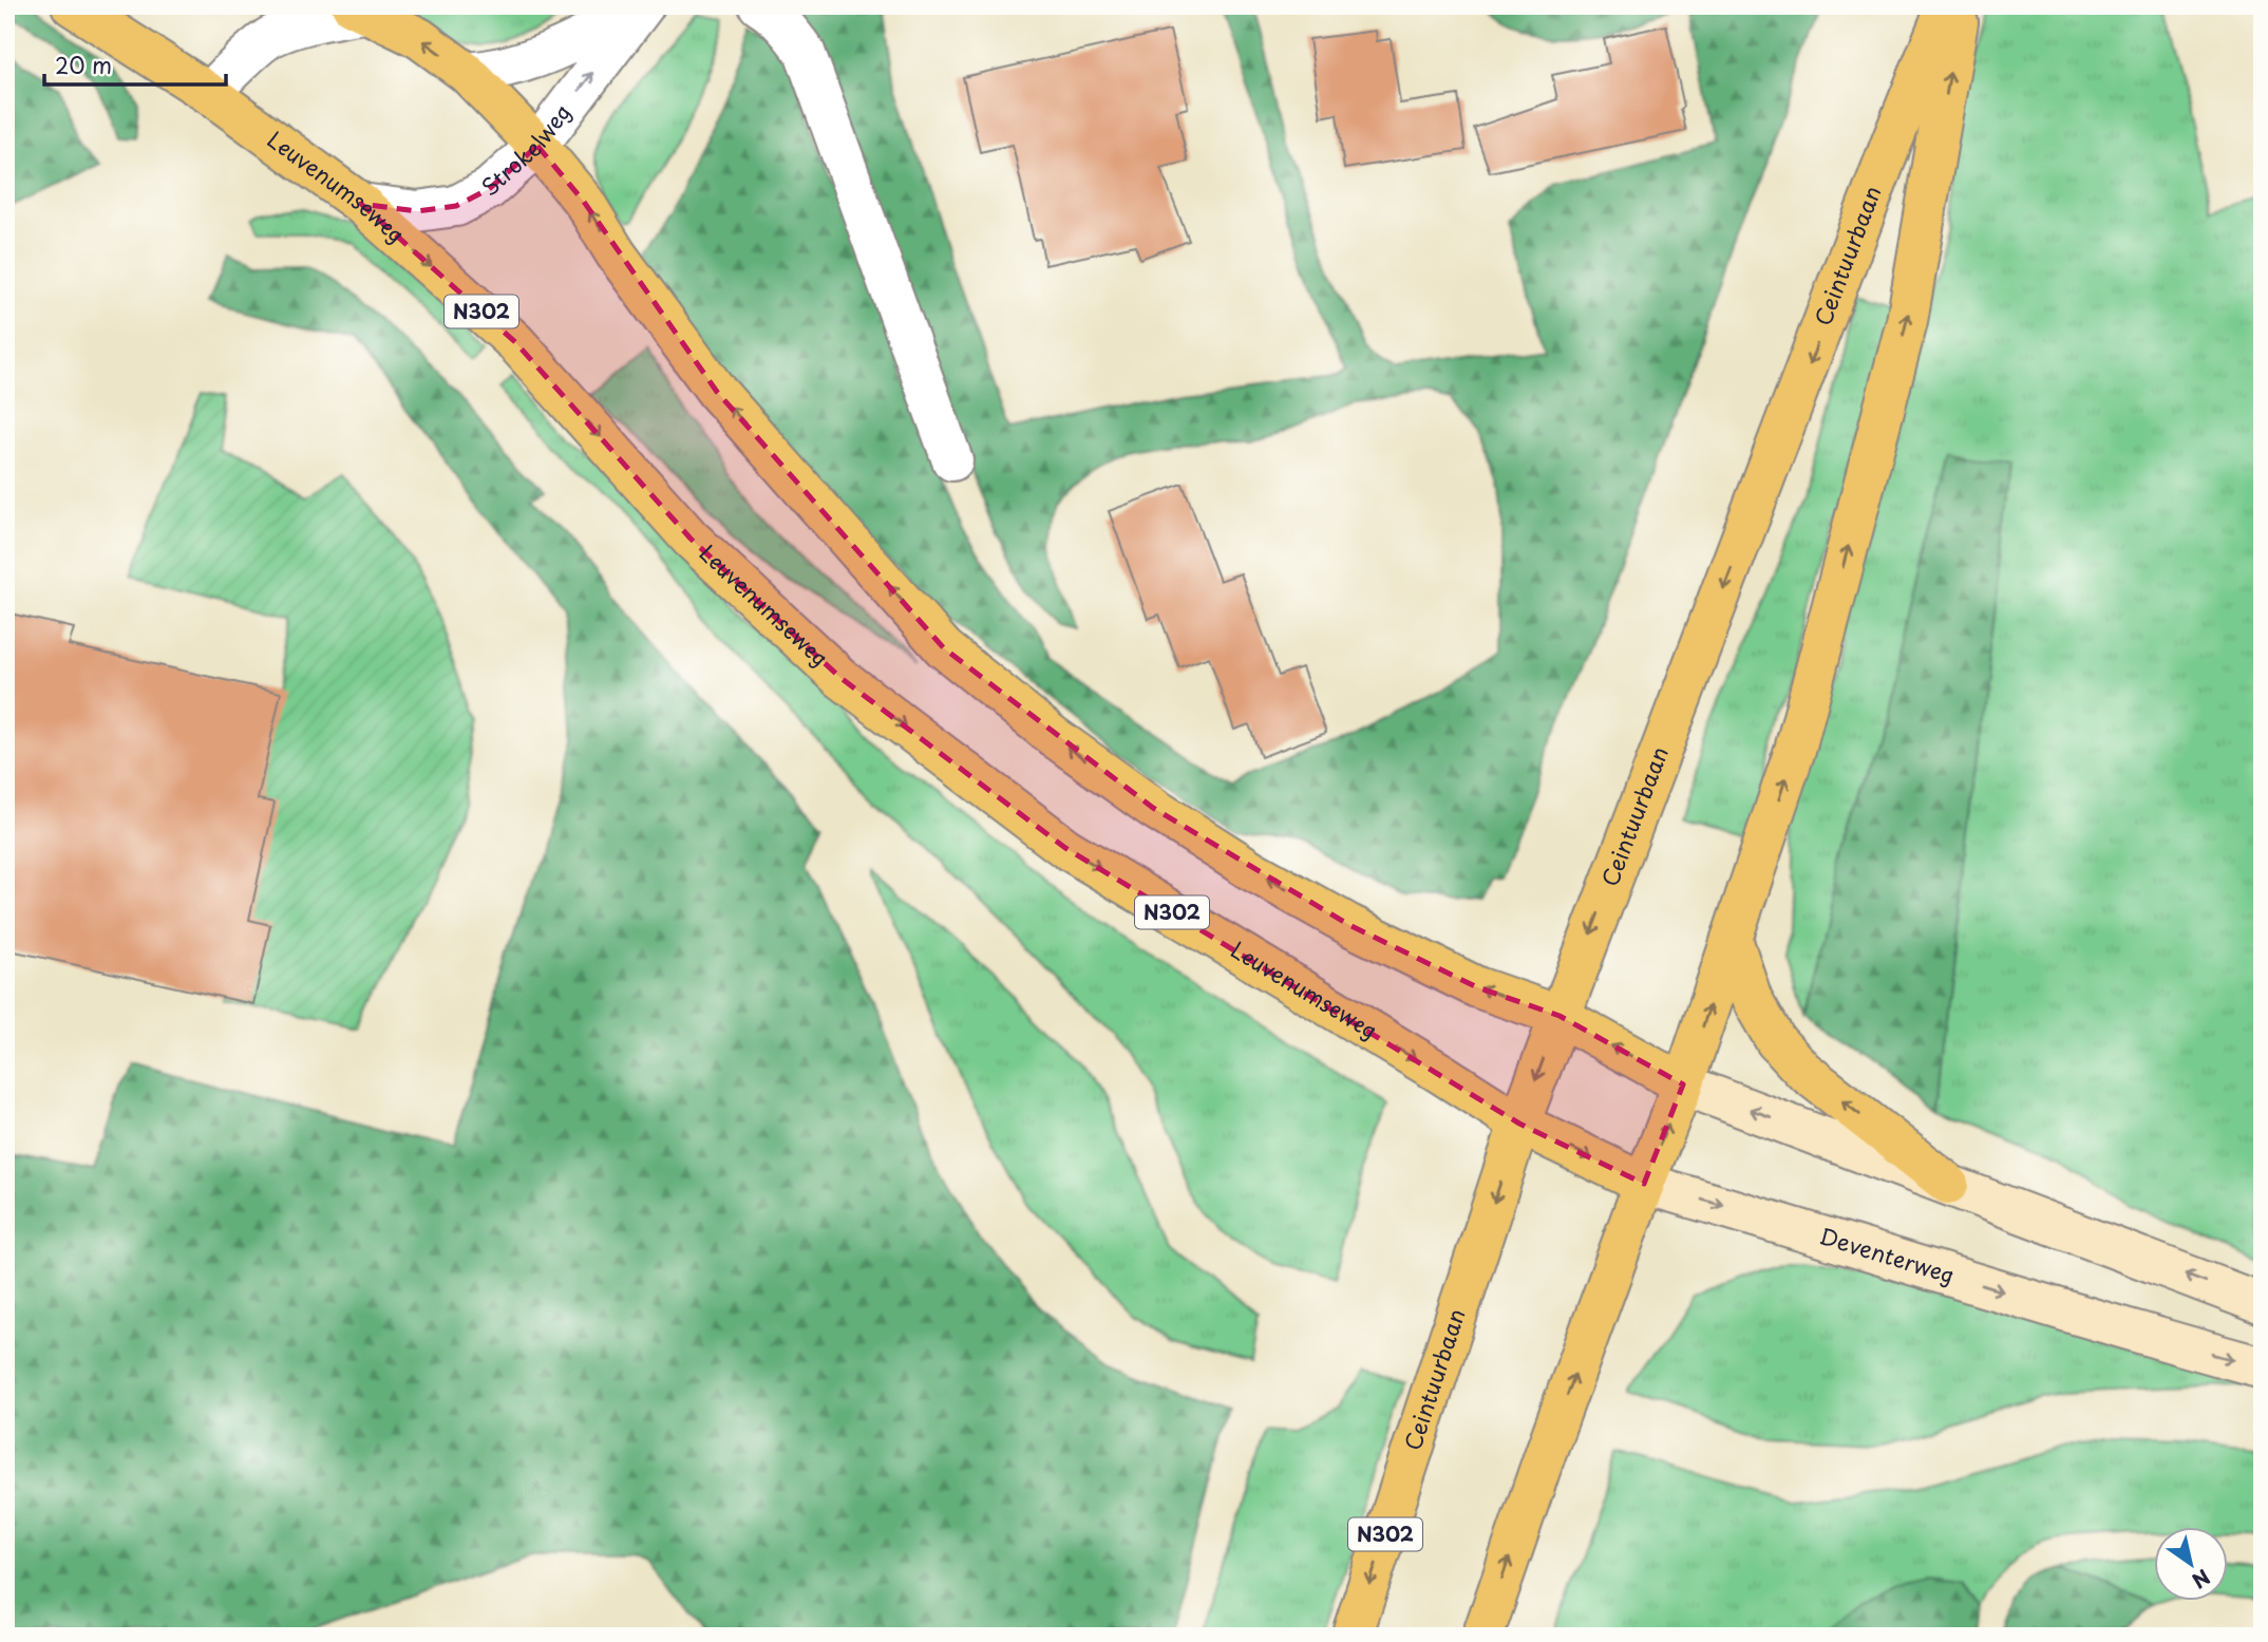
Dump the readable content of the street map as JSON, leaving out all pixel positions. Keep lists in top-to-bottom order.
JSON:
{
  "streets": {
    "main road": [
      "Leuvenumseweg",
      "Ceintuurbaan",
      "N302",
      "Deventerweg"
    ],
    "street": ["Strokelweg"]
  },
  "crossings": [
    ["Strokelweg", "Leuvenumseweg"],
    ["Leuvenumseweg", "Ceintuurbaan"],
    ["Leuvenumseweg", "Deventerweg"],
    ["Ceintuurbaan", "Deventerweg"]
  ],
  "scale_bar": "20 m",
  "north": "bottom right"
}
